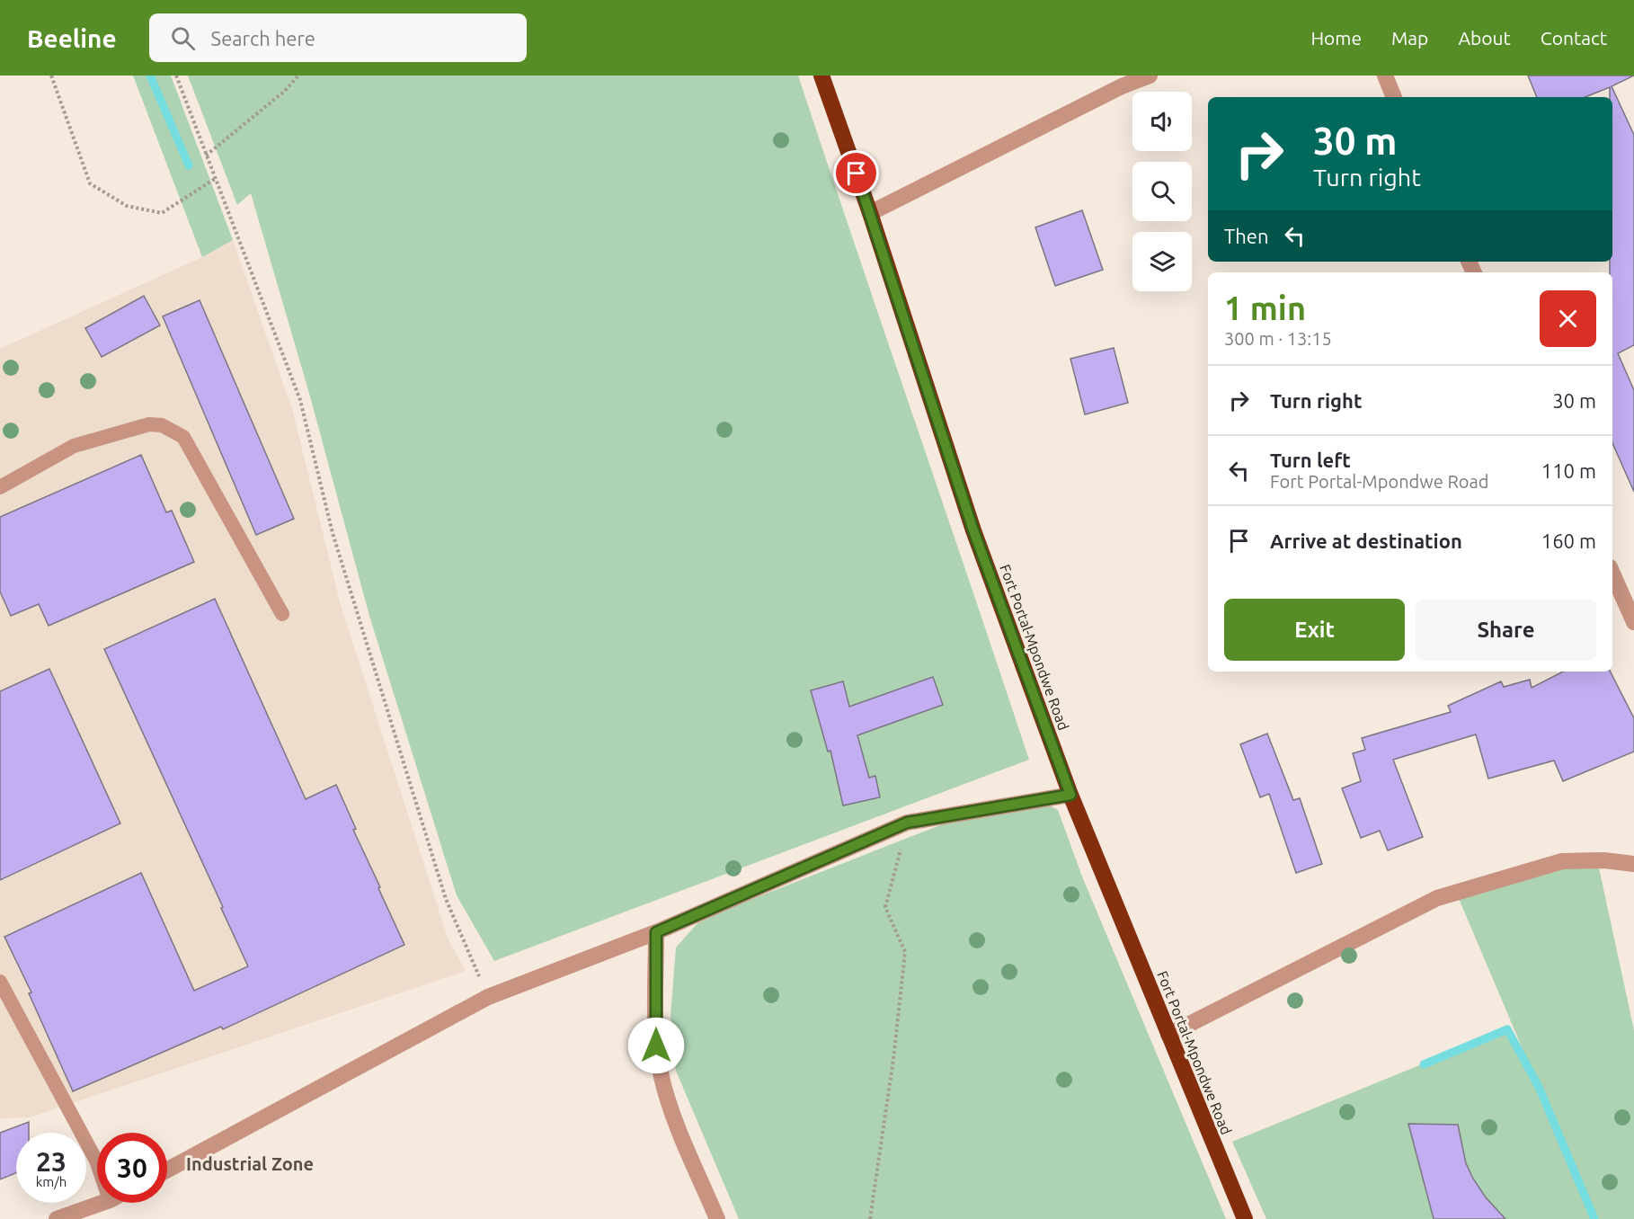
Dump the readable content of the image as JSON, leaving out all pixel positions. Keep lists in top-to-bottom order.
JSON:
{
  "streets": {
    "highway": ["Fort Portal-Mpondwe Road"]
  },
  "districts": ["Industrial Zone"],
  "page": {
    "header": "Beeline",
    "search": "Search here",
    "nav": [
      "Home",
      "Map",
      "About",
      "Contact"
    ],
    "turn": ["30 m", "Turn right"],
    "then": "Then",
    "heading": ["1 min", "300 m · 13:15"],
    "list": [
      {
        "name": "Turn right",
        "value": "30 m"
      },
      {
        "name": "Turn left",
        "note": "Fort Portal-Mpondwe Road",
        "value": "110 m"
      },
      {
        "name": "Arrive at destination",
        "value": "160 m"
      }
    ],
    "buttons": ["Exit", "Share"],
    "speed": "23 km/h",
    "limit": "30"
  }
}
